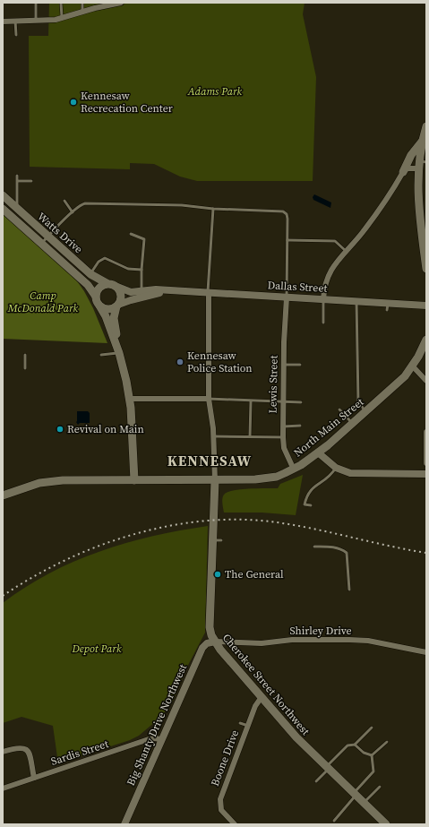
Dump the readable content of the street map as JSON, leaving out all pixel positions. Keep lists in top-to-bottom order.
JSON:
{
  "streets": {
    "main road": ["Watts Drive", "North Main Street", "Cherokee Street Northwest"],
    "street": [
      "Dallas Street",
      "Lewis Street",
      "Shirley Drive",
      "Big Shanty Drive Northwest",
      "Sardis Street",
      "Boone Drive"
    ]
  },
  "crossings": [
    ["Watts Drive", "Dallas Street"],
    ["Dallas Street", "Lewis Street"],
    ["Lewis Street", "North Main Street"],
    ["North Main Street", "Cherokee Street Northwest"],
    ["Shirley Drive", "Cherokee Street Northwest"],
    ["Shirley Drive", "Big Shanty Drive Northwest"],
    ["Cherokee Street Northwest", "Big Shanty Drive Northwest"],
    ["Cherokee Street Northwest", "Boone Drive"],
    ["Big Shanty Drive Northwest", "Sardis Street"]
  ],
  "districts": ["KENNESAW"],
  "parks": ["Adams Park", "Camp McDonald Park", "Depot Park"],
  "places": [
    "Kennesaw Recrecation Center",
    "Kennesaw Police Station",
    "Revival on Main",
    "The General"
  ]
}
